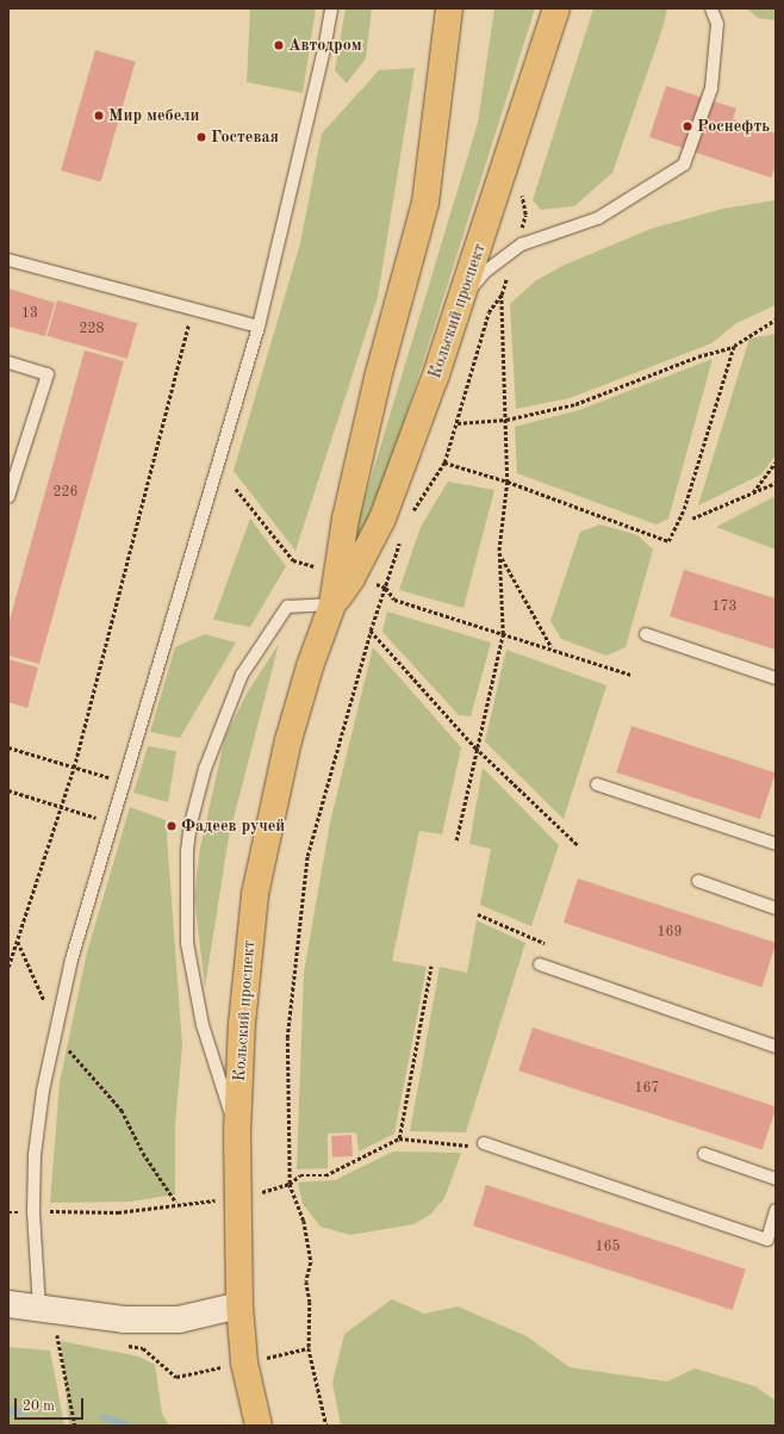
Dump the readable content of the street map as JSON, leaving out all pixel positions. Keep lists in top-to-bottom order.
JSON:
{
  "streets": {
    "main road": ["Кольский проспект"]
  },
  "places": [
    "Автодром",
    "Мир мебели",
    "Роснефть",
    "Гостевая",
    "Фадеев ручей"
  ],
  "house_numbers": [
    "13",
    "228",
    "226",
    "173",
    "169",
    "167",
    "165"
  ],
  "scale_bar": "20 m"
}
